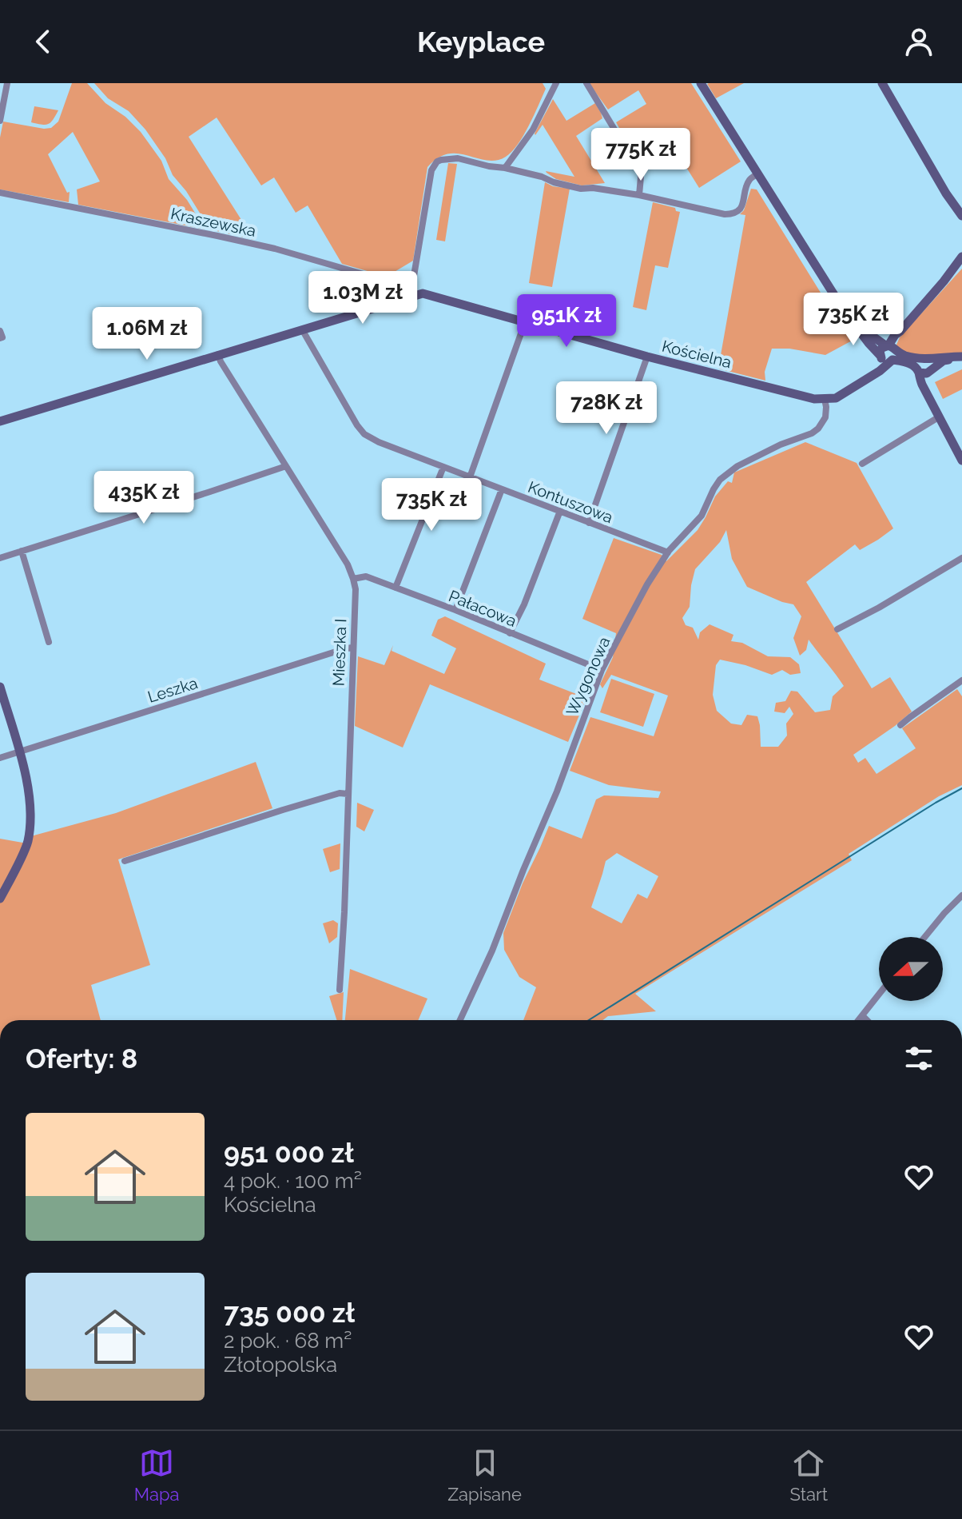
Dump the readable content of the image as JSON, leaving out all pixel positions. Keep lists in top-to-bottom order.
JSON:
{
  "streets": {
    "street": [
      "Kraszewska",
      "Kościelna",
      "Kontuszowa",
      "Pałacowa",
      "Mieszka I",
      "Wygonowa",
      "Leszka"
    ]
  },
  "crossings": [
    ["Kraszewska", "Kościelna"],
    ["Kościelna", "Wygonowa"],
    ["Kontuszowa", "Wygonowa"],
    ["Pałacowa", "Mieszka I"],
    ["Pałacowa", "Wygonowa"],
    ["Mieszka I", "Leszka"]
  ],
  "north": "left",
  "page": {
    "header": "Keyplace",
    "price": [
      "775K zł",
      "1.03M zł",
      "735K zł",
      "951K zł",
      "1.06M zł",
      "728K zł",
      "435K zł",
      "735K zł"
    ],
    "heading": "Oferty: 8",
    "list": [
      {
        "name": "951 000 zł",
        "note": "4 pok. · 100 m² · Kościelna"
      },
      {
        "name": "735 000 zł",
        "note": "2 pok. · 68 m² · Złotopolska"
      }
    ],
    "tabs": ["Mapa", "Zapisane", "Start"]
  }
}
